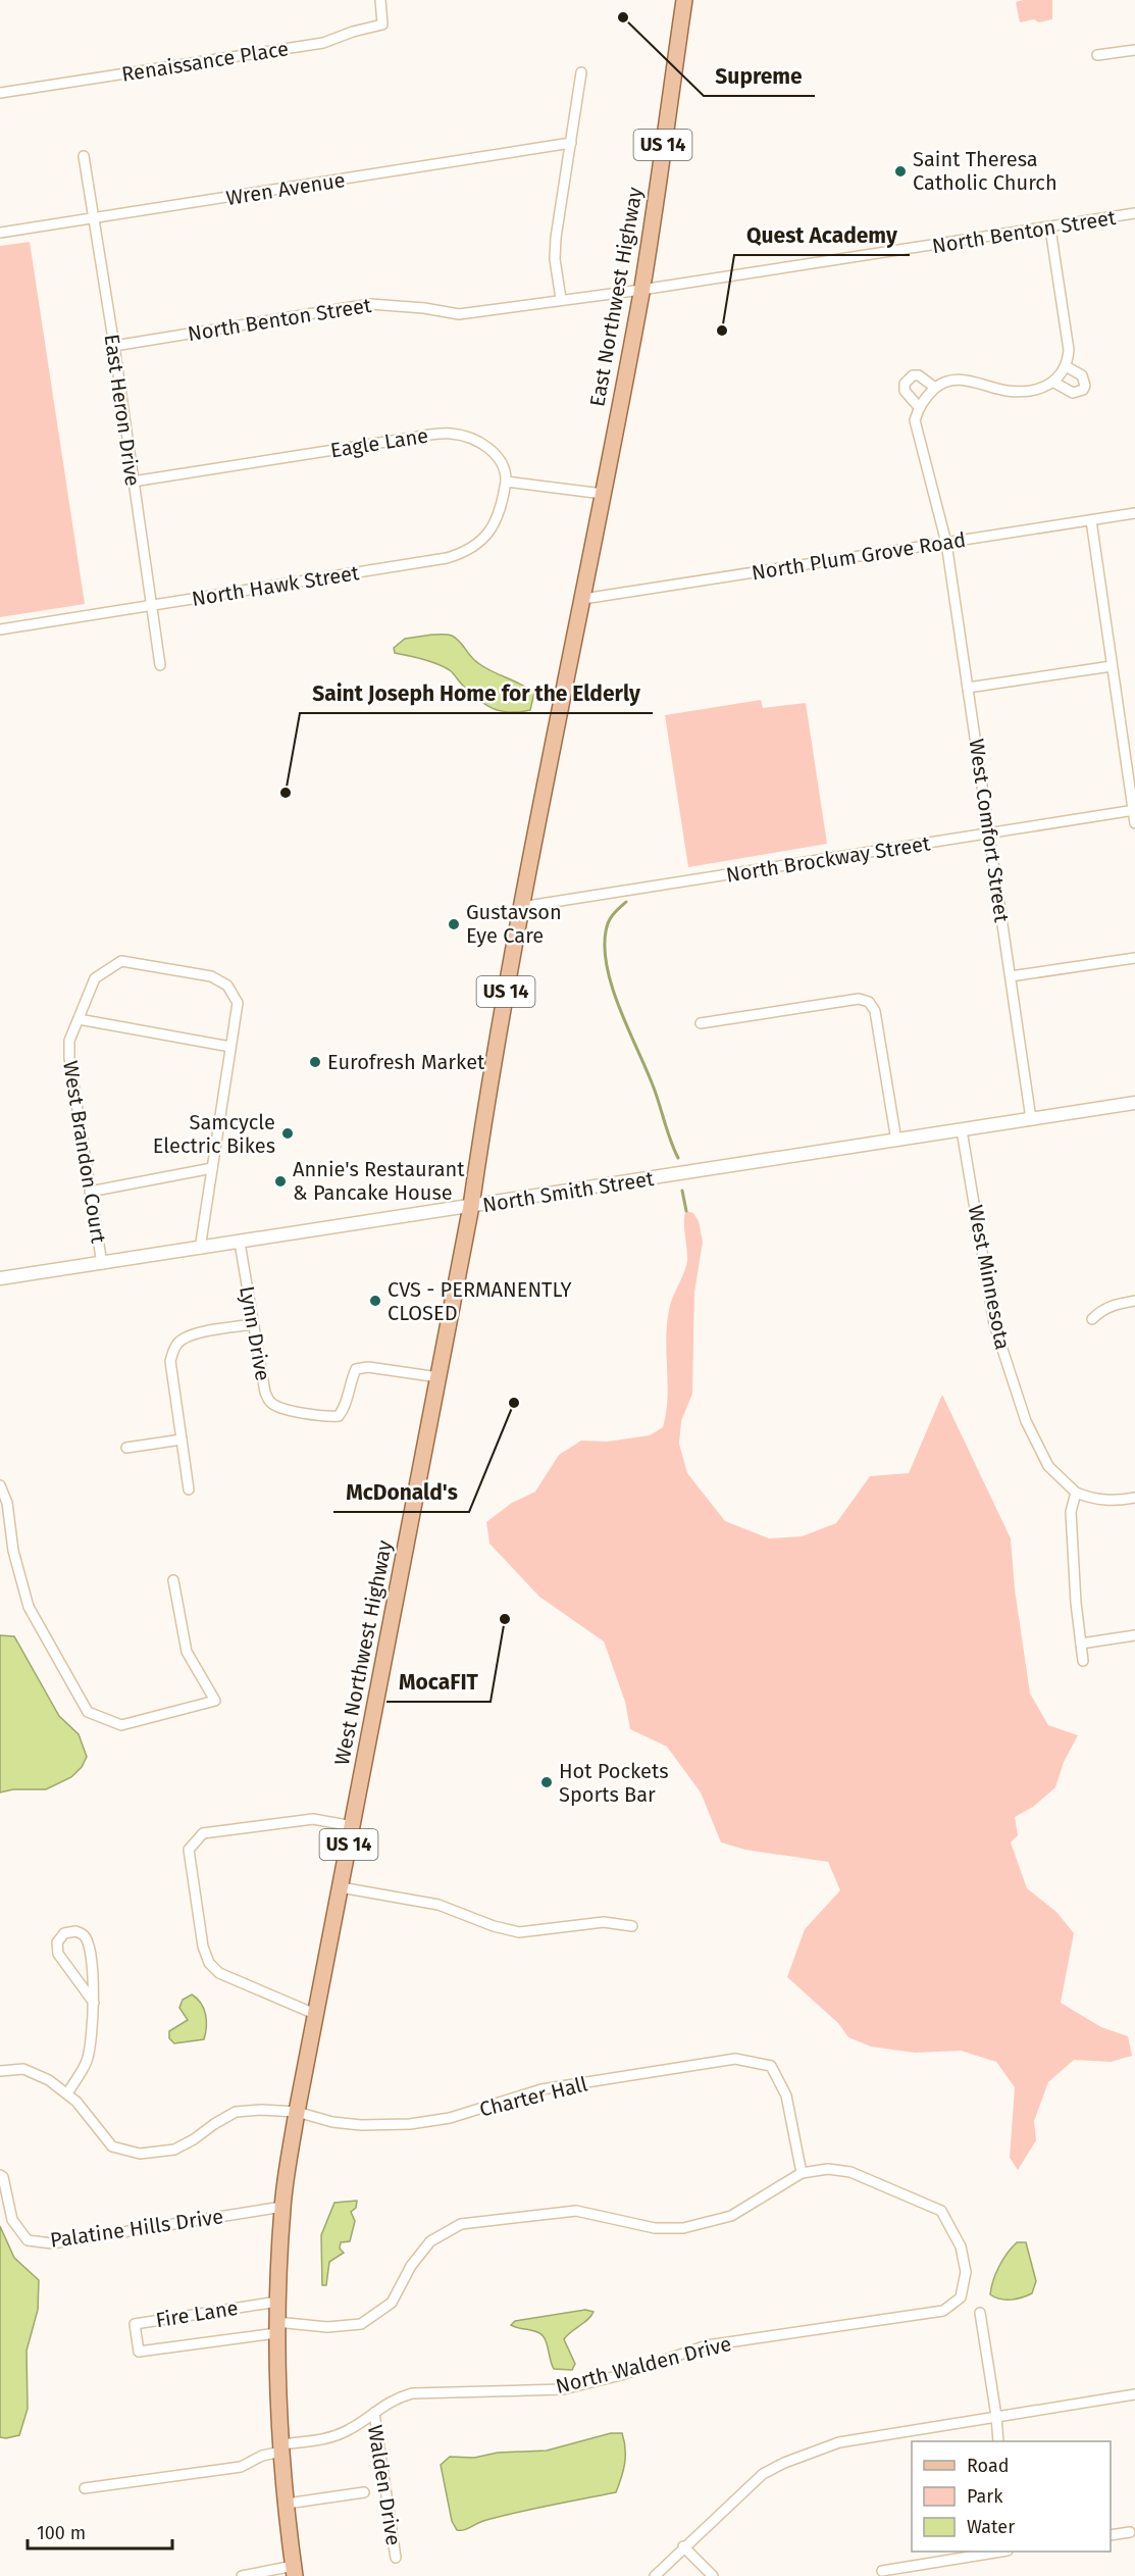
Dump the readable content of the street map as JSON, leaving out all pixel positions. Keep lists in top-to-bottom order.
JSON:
{
  "streets": {
    "main road": ["US 14", "East Northwest Highway", "West Northwest Highway"],
    "street": [
      "Renaissance Place",
      "Wren Avenue",
      "North Benton Street",
      "East Heron Drive",
      "Eagle Lane",
      "North Plum Grove Road",
      "North Hawk Street",
      "West Comfort Street",
      "North Brockway Street",
      "West Brandon Court",
      "North Smith Street",
      "West Minnesota",
      "Lynn Drive",
      "Charter Hall",
      "Palatine Hills Drive",
      "Fire Lane",
      "North Walden Drive",
      "Walden Drive"
    ]
  },
  "crossings": [
    ["Wren Avenue", "East Heron Drive"],
    ["North Benton Street", "East Northwest Highway"],
    ["North Benton Street", "East Heron Drive"],
    ["East Northwest Highway", "North Plum Grove Road"],
    ["East Northwest Highway", "West Northwest Highway"],
    ["East Heron Drive", "Eagle Lane"],
    ["East Heron Drive", "North Hawk Street"],
    ["Eagle Lane", "North Hawk Street"],
    ["North Plum Grove Road", "West Comfort Street"],
    ["North Plum Grove Road", "West Northwest Highway"],
    ["West Comfort Street", "North Brockway Street"],
    ["West Comfort Street", "North Smith Street"],
    ["North Brockway Street", "West Northwest Highway"],
    ["West Brandon Court", "North Smith Street"],
    ["North Smith Street", "West Minnesota"],
    ["North Smith Street", "Lynn Drive"],
    ["North Smith Street", "West Northwest Highway"],
    ["Lynn Drive", "West Northwest Highway"],
    ["West Northwest Highway", "Charter Hall"],
    ["West Northwest Highway", "Palatine Hills Drive"],
    ["West Northwest Highway", "Fire Lane"],
    ["West Northwest Highway", "North Walden Drive"],
    ["Charter Hall", "North Walden Drive"],
    ["North Walden Drive", "Walden Drive"]
  ],
  "places": [
    "Supreme",
    "Saint Theresa Catholic Church",
    "Quest Academy",
    "Saint Joseph Home for the Elderly",
    "Gustavson Eye Care",
    "Eurofresh Market",
    "Samcycle Electric Bikes",
    "Annie's Restaurant & Pancake House",
    "CVS - PERMANENTLY CLOSED",
    "McDonald's",
    "MocaFIT",
    "Hot Pockets Sports Bar"
  ],
  "legend": ["Road", "Park", "Water"],
  "scale_bar": "100 m"
}
